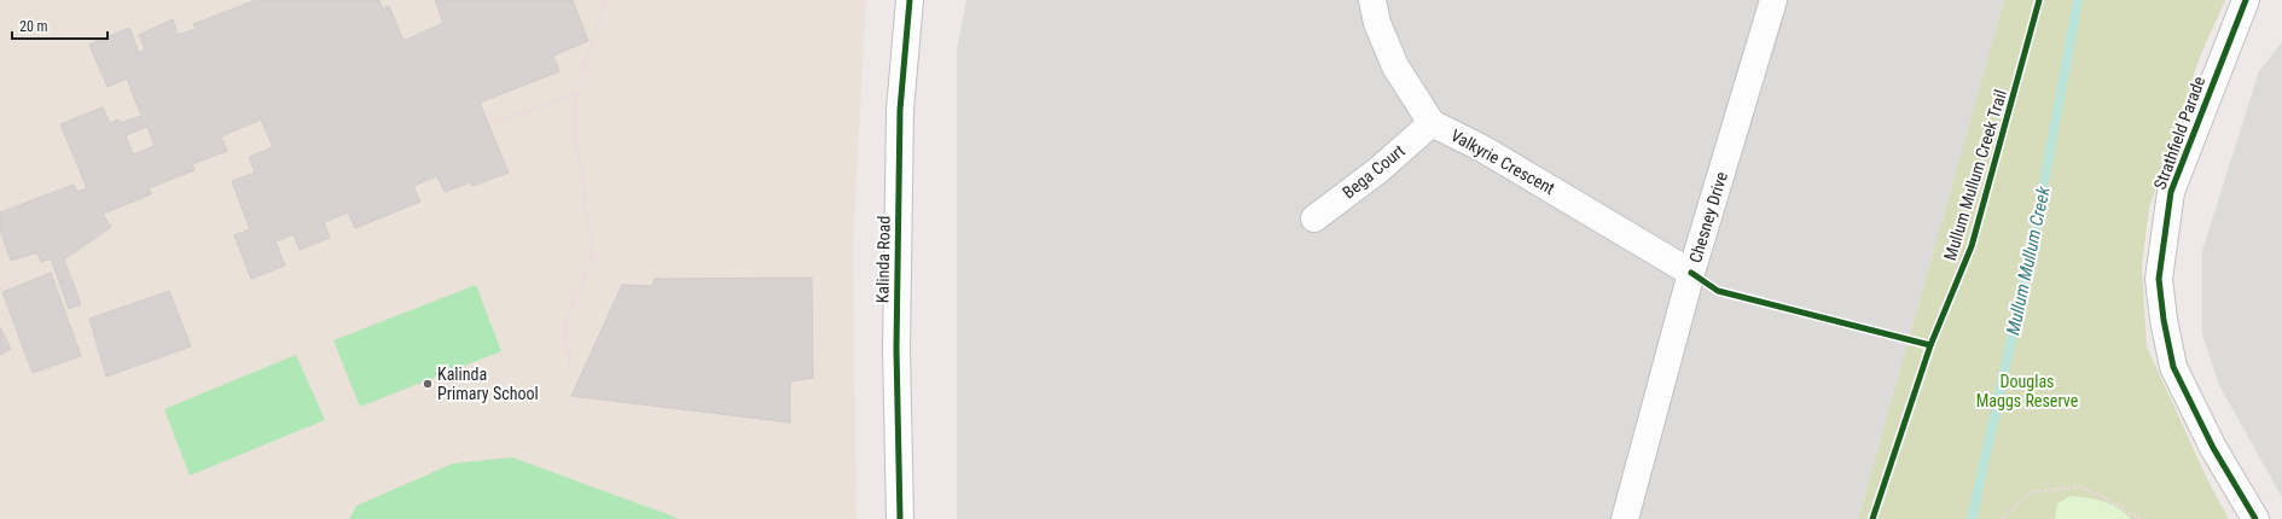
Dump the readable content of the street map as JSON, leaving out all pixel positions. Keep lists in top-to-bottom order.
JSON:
{
  "streets": {
    "street": [
      "Strathfield Parade",
      "Valkyrie Crescent",
      "Bega Court",
      "Chesney Drive",
      "Kalinda Road"
    ],
    "cycle path": ["Mullum Mullum Creek Trail"]
  },
  "crossings": [
    ["Valkyrie Crescent", "Bega Court"],
    ["Valkyrie Crescent", "Chesney Drive"]
  ],
  "water": ["Mullum Mullum Creek"],
  "parks": ["Douglas Maggs Reserve"],
  "places": ["Kalinda Primary School"],
  "scale_bar": "20 m"
}
